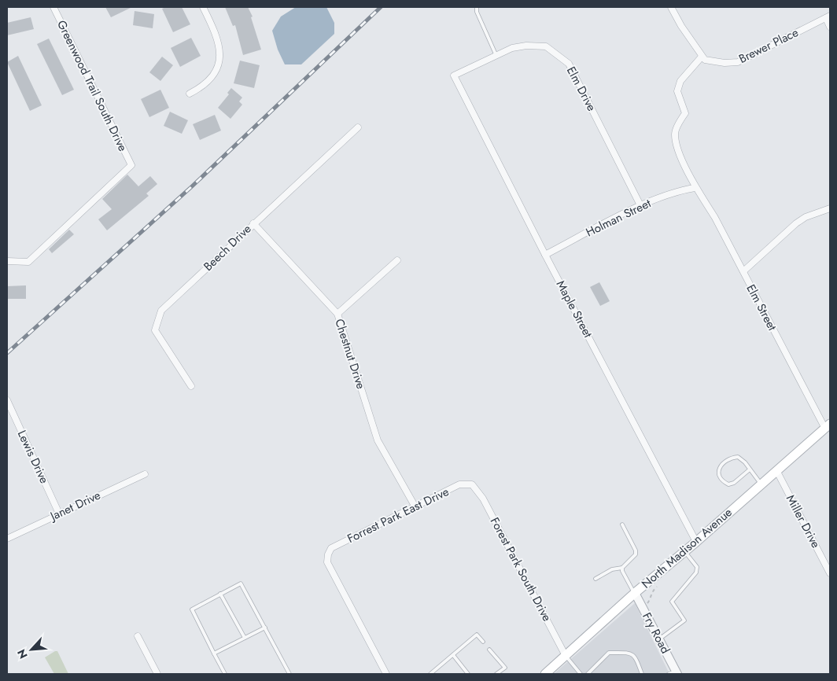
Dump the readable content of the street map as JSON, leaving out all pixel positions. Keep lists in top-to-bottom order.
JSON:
{
  "streets": {
    "main road": ["North Madison Avenue"],
    "street": [
      "Brewer Place",
      "Greenwood Trail South Drive",
      "Elm Drive",
      "Holman Street",
      "Beech Drive",
      "Elm Street",
      "Maple Street",
      "Chestnut Drive",
      "Lewis Drive",
      "Janet Drive",
      "Forrest Park East Drive",
      "Miller Drive",
      "Forest Park South Drive",
      "Fry Road"
    ]
  },
  "crossings": [
    ["Brewer Place", "Elm Street"],
    ["Elm Drive", "Holman Street"],
    ["Elm Drive", "Maple Street"],
    ["Holman Street", "Elm Street"],
    ["Holman Street", "Maple Street"],
    ["Beech Drive", "Chestnut Drive"],
    ["Elm Street", "North Madison Avenue"],
    ["Maple Street", "North Madison Avenue"],
    ["Chestnut Drive", "Forrest Park East Drive"],
    ["Lewis Drive", "Janet Drive"],
    ["Forrest Park East Drive", "Forest Park South Drive"],
    ["Miller Drive", "North Madison Avenue"],
    ["North Madison Avenue", "Forest Park South Drive"],
    ["North Madison Avenue", "Fry Road"]
  ],
  "north": "bottom left"
}
